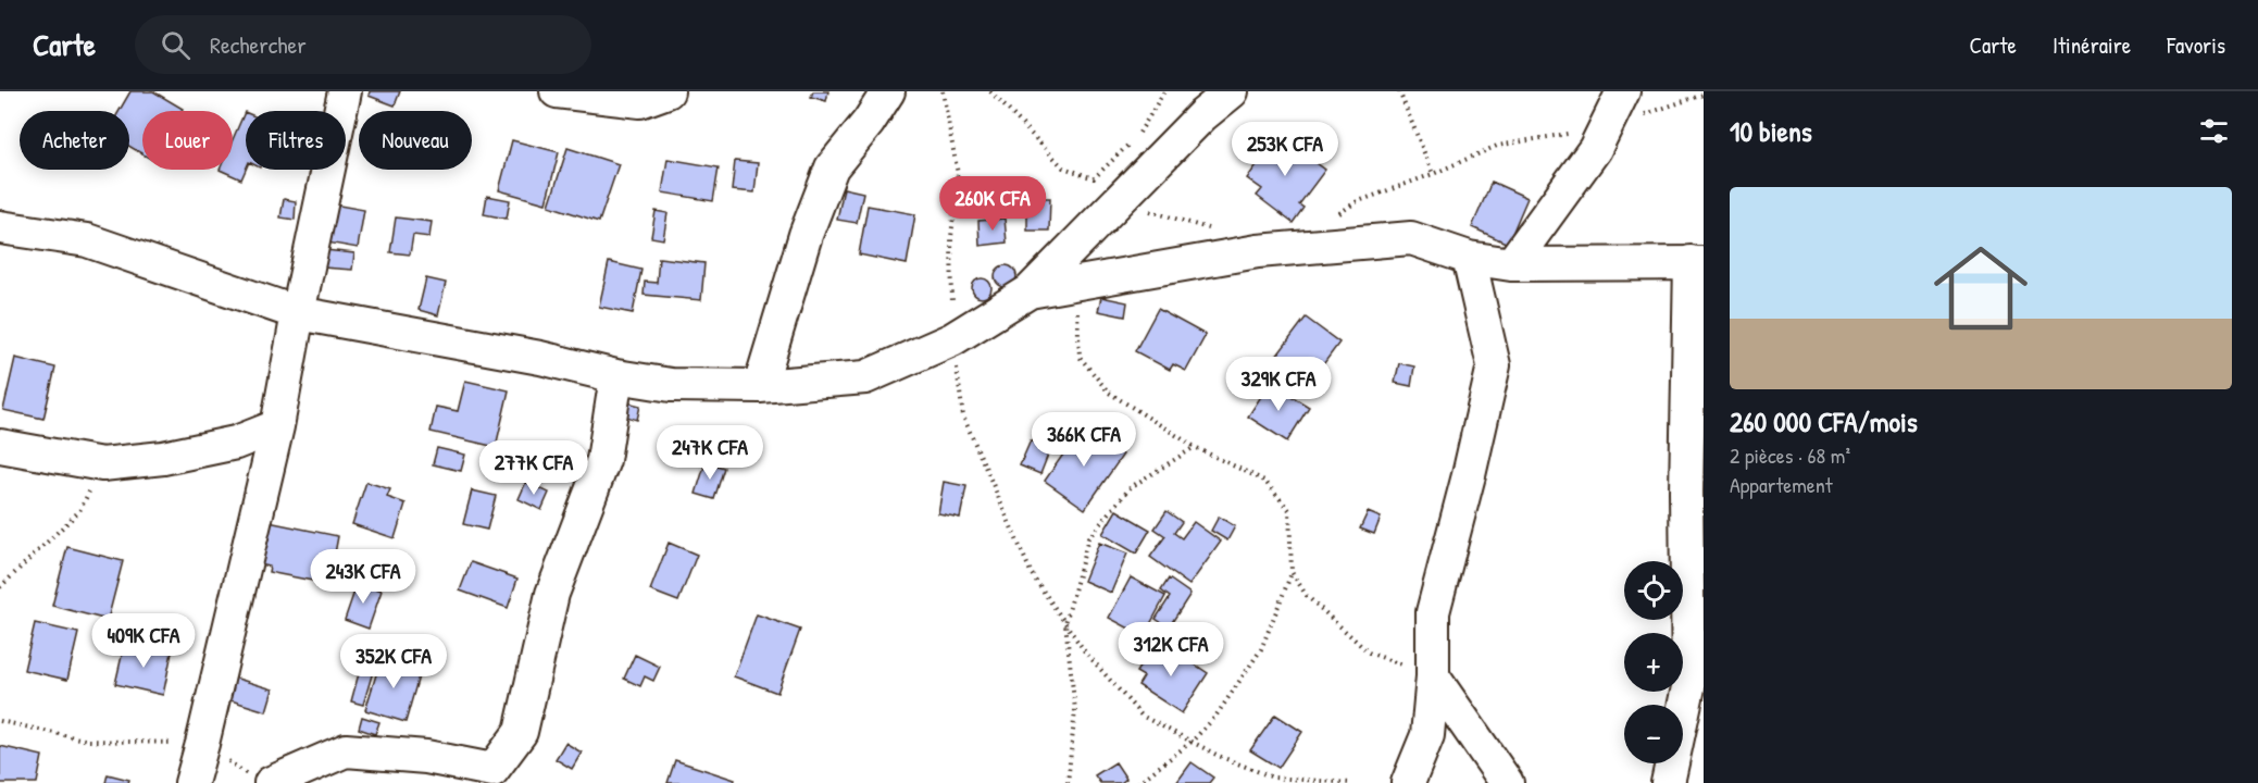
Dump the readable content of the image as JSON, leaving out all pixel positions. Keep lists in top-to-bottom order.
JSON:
{
  "page": {
    "header": "Carte",
    "search": "Rechercher",
    "nav": ["Carte", "Itinéraire", "Favoris"],
    "heading": "10 biens",
    "chip": [
      "Acheter",
      "Louer",
      "Filtres",
      "Nouveau"
    ],
    "price": [
      "253K CFA",
      "260K CFA",
      "329K CFA",
      "366K CFA",
      "247K CFA",
      "277K CFA",
      "243K CFA",
      "409K CFA",
      "312K CFA",
      "352K CFA"
    ],
    "list": [
      {
        "name": "260 000 CFA/mois",
        "note": "2 pièces · 68 m² · Appartement"
      }
    ],
    "map_buttons": ["+", "−"]
  }
}
